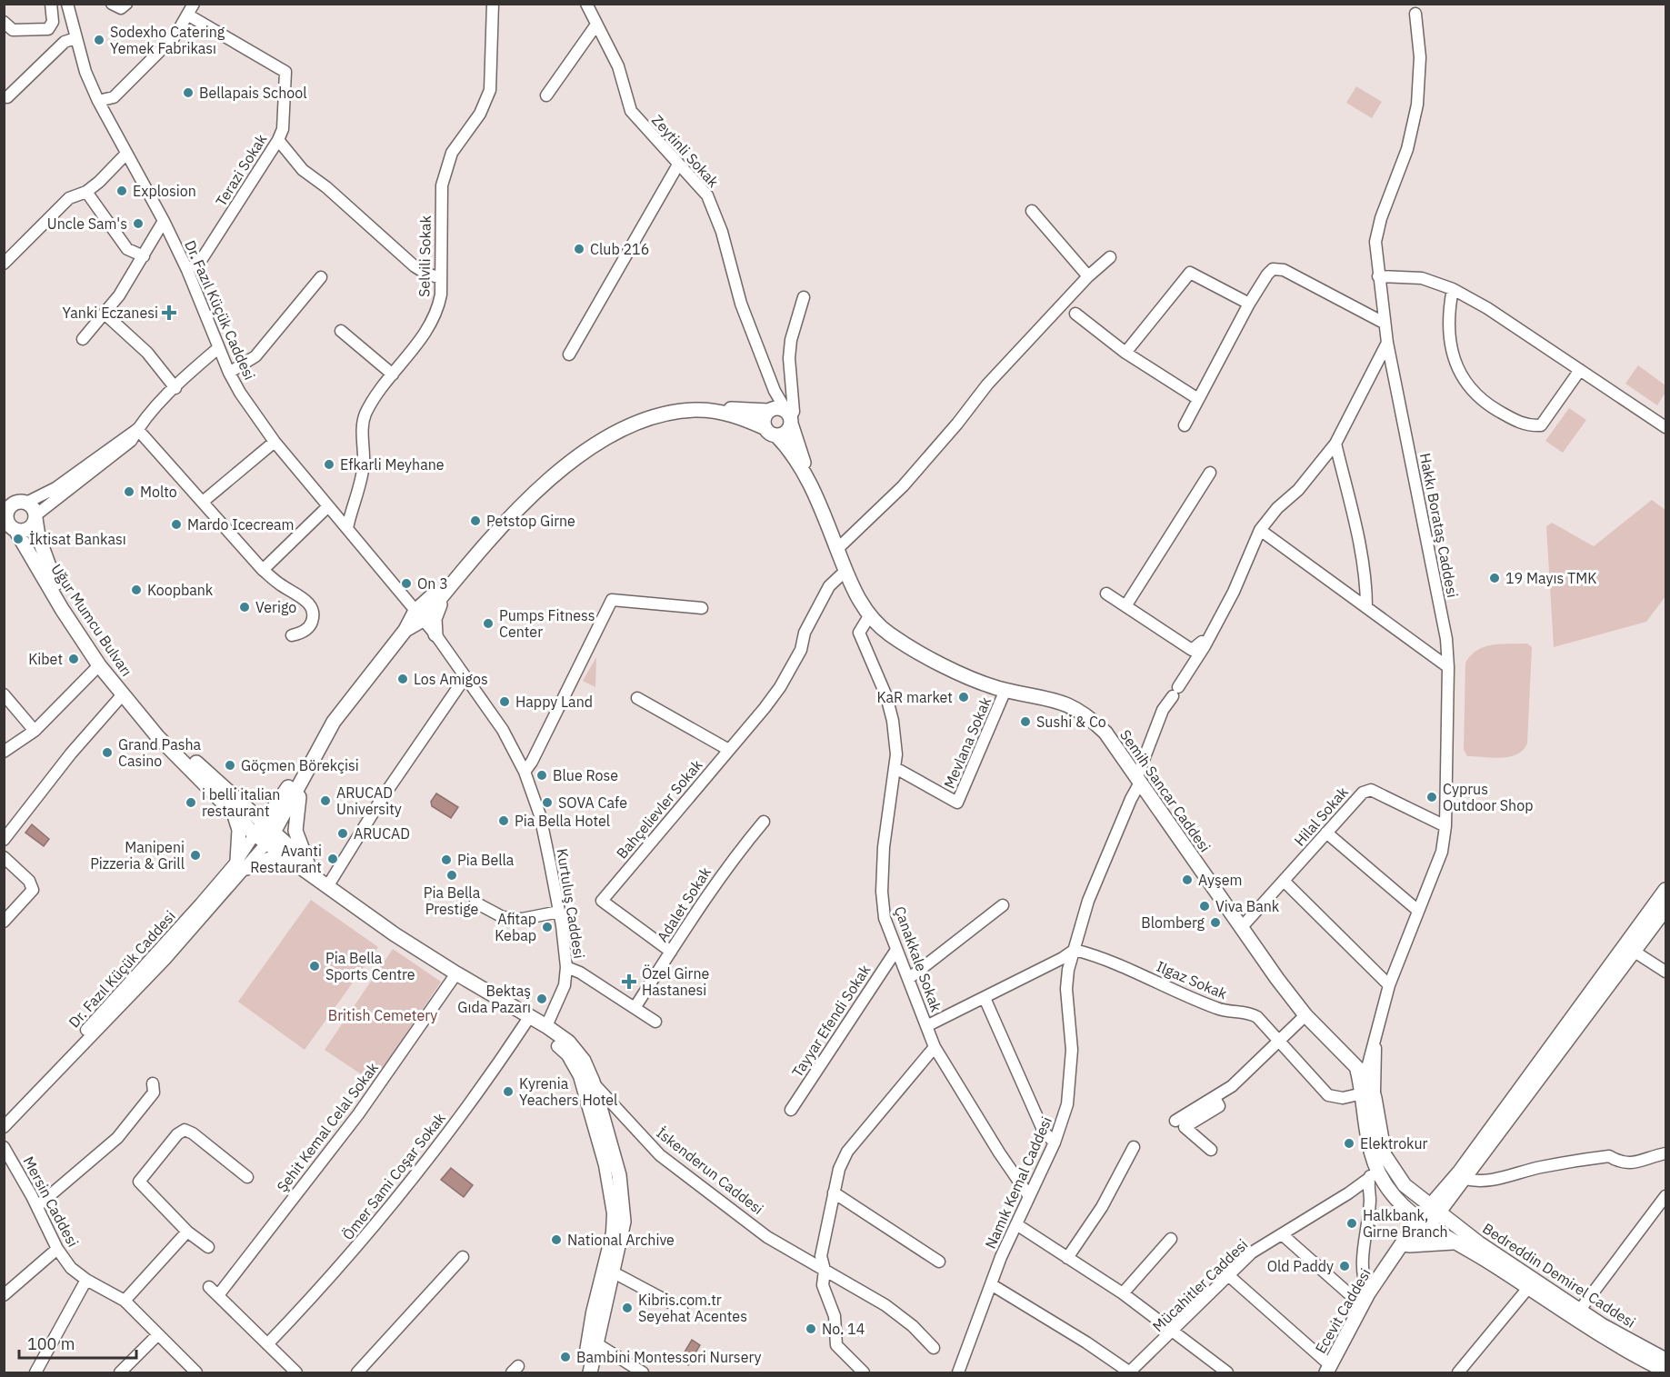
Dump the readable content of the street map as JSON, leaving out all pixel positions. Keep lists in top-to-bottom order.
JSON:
{
  "streets": {
    "main road": [
      "Uğur Mumcu Bulvarı",
      "Semih Sancar Caddesi",
      "İskenderun Caddesi",
      "Bedreddin Demirel Caddesi",
      "Ecevit Caddesi"
    ],
    "street": [
      "Zeytinli Sokak",
      "Terazi Sokak",
      "Selvili Sokak",
      "Dr. Fazıl Küçük Caddesi",
      "Hakkı Borataş Caddesi",
      "Mevlana Sokak",
      "Bahçelievler Sokak",
      "Hilal Sokak",
      "Kurtuluş Caddesi",
      "Adalet Sokak",
      "Çanakkale Sokak",
      "Ilgaz Sokak",
      "Tayyar Efendi Sokak",
      "Şehit Kemal Celal Sokak",
      "Ömer Sami Coşar Sokak",
      "Namık Kemal Caddesi",
      "Mersin Caddesi",
      "Mücahitler Caddesi"
    ]
  },
  "crossings": [
    ["Zeytinli Sokak", "Semih Sancar Caddesi"],
    ["Terazi Sokak", "Dr. Fazıl Küçük Caddesi"],
    ["Selvili Sokak", "Dr. Fazıl Küçük Caddesi"],
    ["Dr. Fazıl Küçük Caddesi", "Semih Sancar Caddesi"],
    ["Dr. Fazıl Küçük Caddesi", "Kurtuluş Caddesi"],
    ["Hakkı Borataş Caddesi", "Hilal Sokak"],
    ["Hakkı Borataş Caddesi", "Namık Kemal Caddesi"],
    ["Mevlana Sokak", "Semih Sancar Caddesi"],
    ["Mevlana Sokak", "Çanakkale Sokak"],
    ["Semih Sancar Caddesi", "Hilal Sokak"],
    ["Semih Sancar Caddesi", "Kurtuluş Caddesi"],
    ["Semih Sancar Caddesi", "Çanakkale Sokak"],
    ["Semih Sancar Caddesi", "Ilgaz Sokak"],
    ["Semih Sancar Caddesi", "Namık Kemal Caddesi"],
    ["Bahçelievler Sokak", "Adalet Sokak"],
    ["Kurtuluş Caddesi", "İskenderun Caddesi"],
    ["Çanakkale Sokak", "Tayyar Efendi Sokak"],
    ["Çanakkale Sokak", "Namık Kemal Caddesi"],
    ["Ilgaz Sokak", "Namık Kemal Caddesi"],
    ["Şehit Kemal Celal Sokak", "İskenderun Caddesi"],
    ["İskenderun Caddesi", "Ömer Sami Coşar Sokak"],
    ["Bedreddin Demirel Caddesi", "Ecevit Caddesi"]
  ],
  "parks": ["British Cemetery"],
  "places": {
    "other": [
      "Sodexho Catering Yemek Fabrikası",
      "Bellapais School",
      "Explosion",
      "Uncle Sam's",
      "Club 216",
      "Efkarli Meyhane",
      "Molto",
      "Petstop Girne",
      "Mardo Icecream",
      "İktisat Bankası",
      "19 Mayıs TMK",
      "On 3",
      "Koopbank",
      "Verigo",
      "Pumps Fitness Center",
      "Kibet",
      "Los Amigos",
      "KaR market",
      "Happy Land",
      "Sushi & Co",
      "Grand Pasha Casino",
      "Göçmen Börekçisi",
      "Blue Rose",
      "Cyprus Outdoor Shop",
      "ARUCAD University",
      "i belli italian restaurant",
      "SOVA Cafe",
      "Pia Bella Hotel",
      "ARUCAD",
      "Manipeni Pizzeria & Grill",
      "Avanti Restaurant",
      "Pia Bella",
      "Pia Bella Prestige",
      "Ayşem",
      "Viva Bank",
      "Blomberg",
      "Afitap Kebap",
      "Pia Bella Sports Centre",
      "Bektaş Gıda Pazarı",
      "Kyrenia Yeachers Hotel",
      "Elektrokur",
      "Halkbank, Girne Branch",
      "National Archive",
      "Old Paddy",
      "Kibris.com.tr Seyehat Acentes",
      "No. 14",
      "Bambini Montessori Nursery"
    ],
    "health": ["Yanki Eczanesi", "Özel Girne Hastanesi"]
  },
  "scale_bar": "100 m"
}
